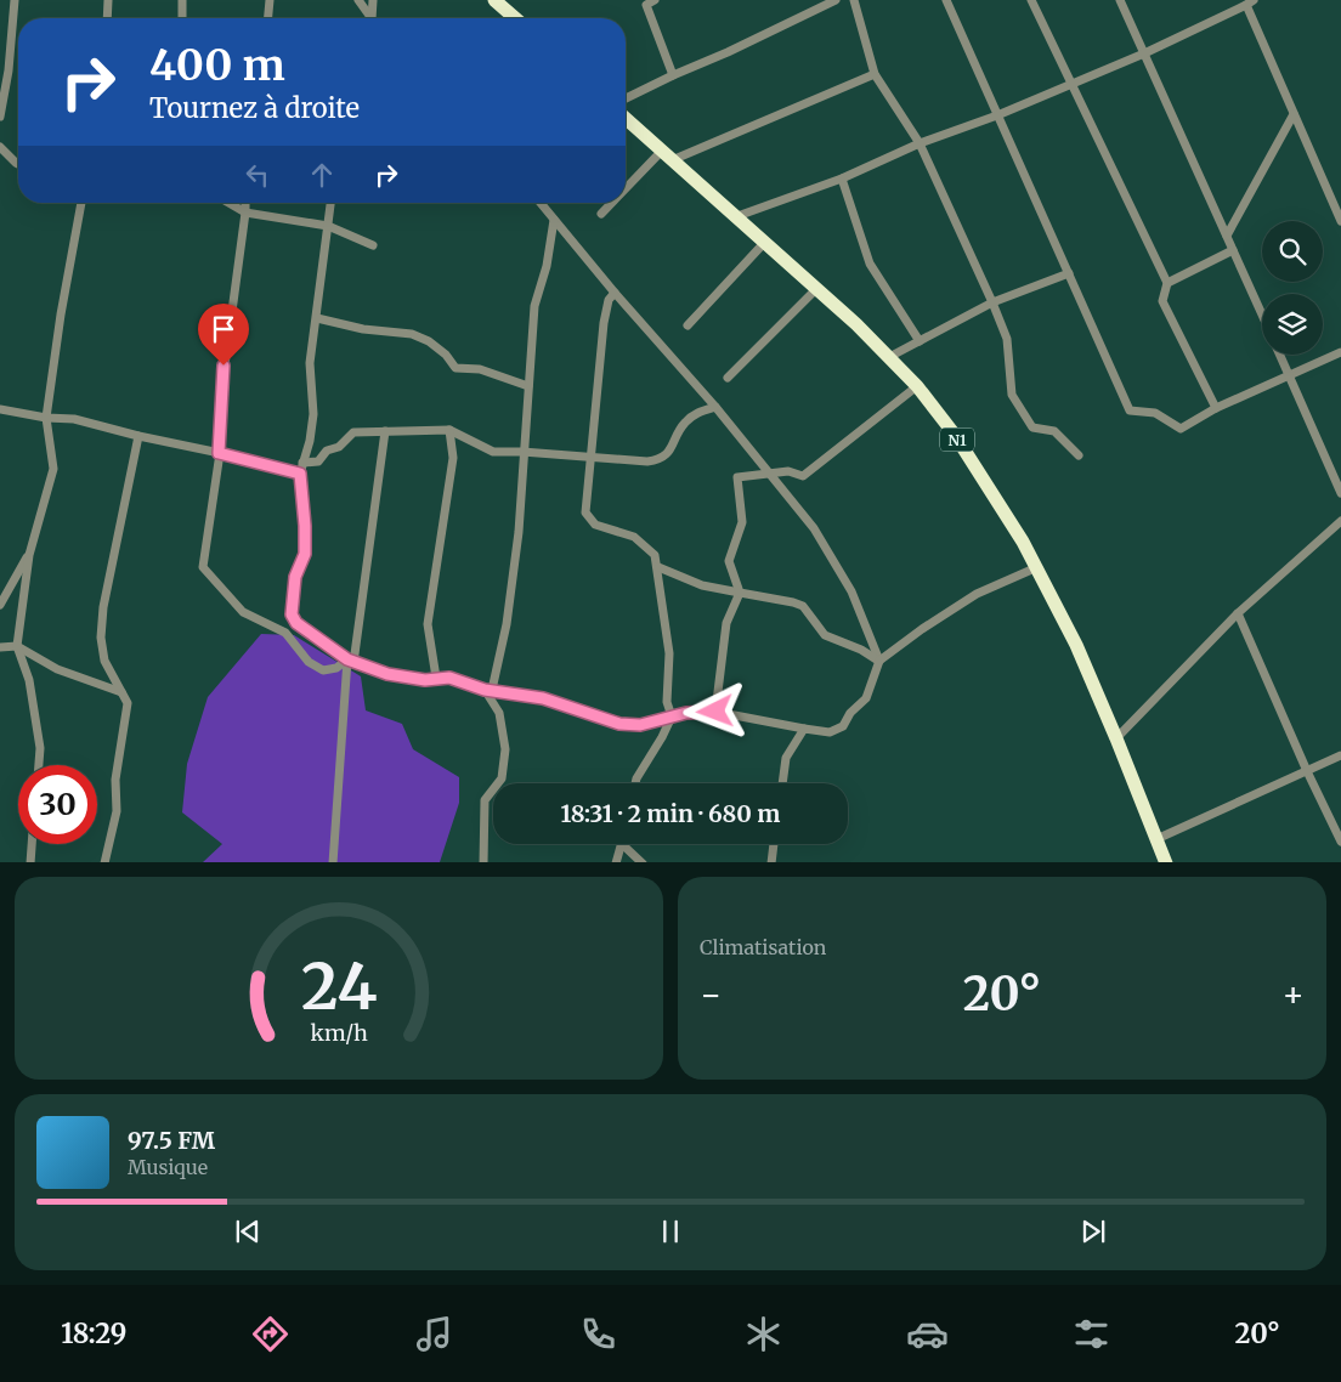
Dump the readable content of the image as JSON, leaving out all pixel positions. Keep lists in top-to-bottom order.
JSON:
{
  "streets": {
    "highway": ["N1"]
  },
  "page": {
    "turn": ["400 m", "Tournez à droite"],
    "limit": "30",
    "trip": "18:31 · 2 min · 680 m",
    "tile": "Climatisation",
    "heat": ["−", "20°", "+"],
    "song": ["97.5 FM", "Musique"],
    "tabs": ["18:29", "20°"],
    "gauge": ["24", "km/h"]
  }
}
